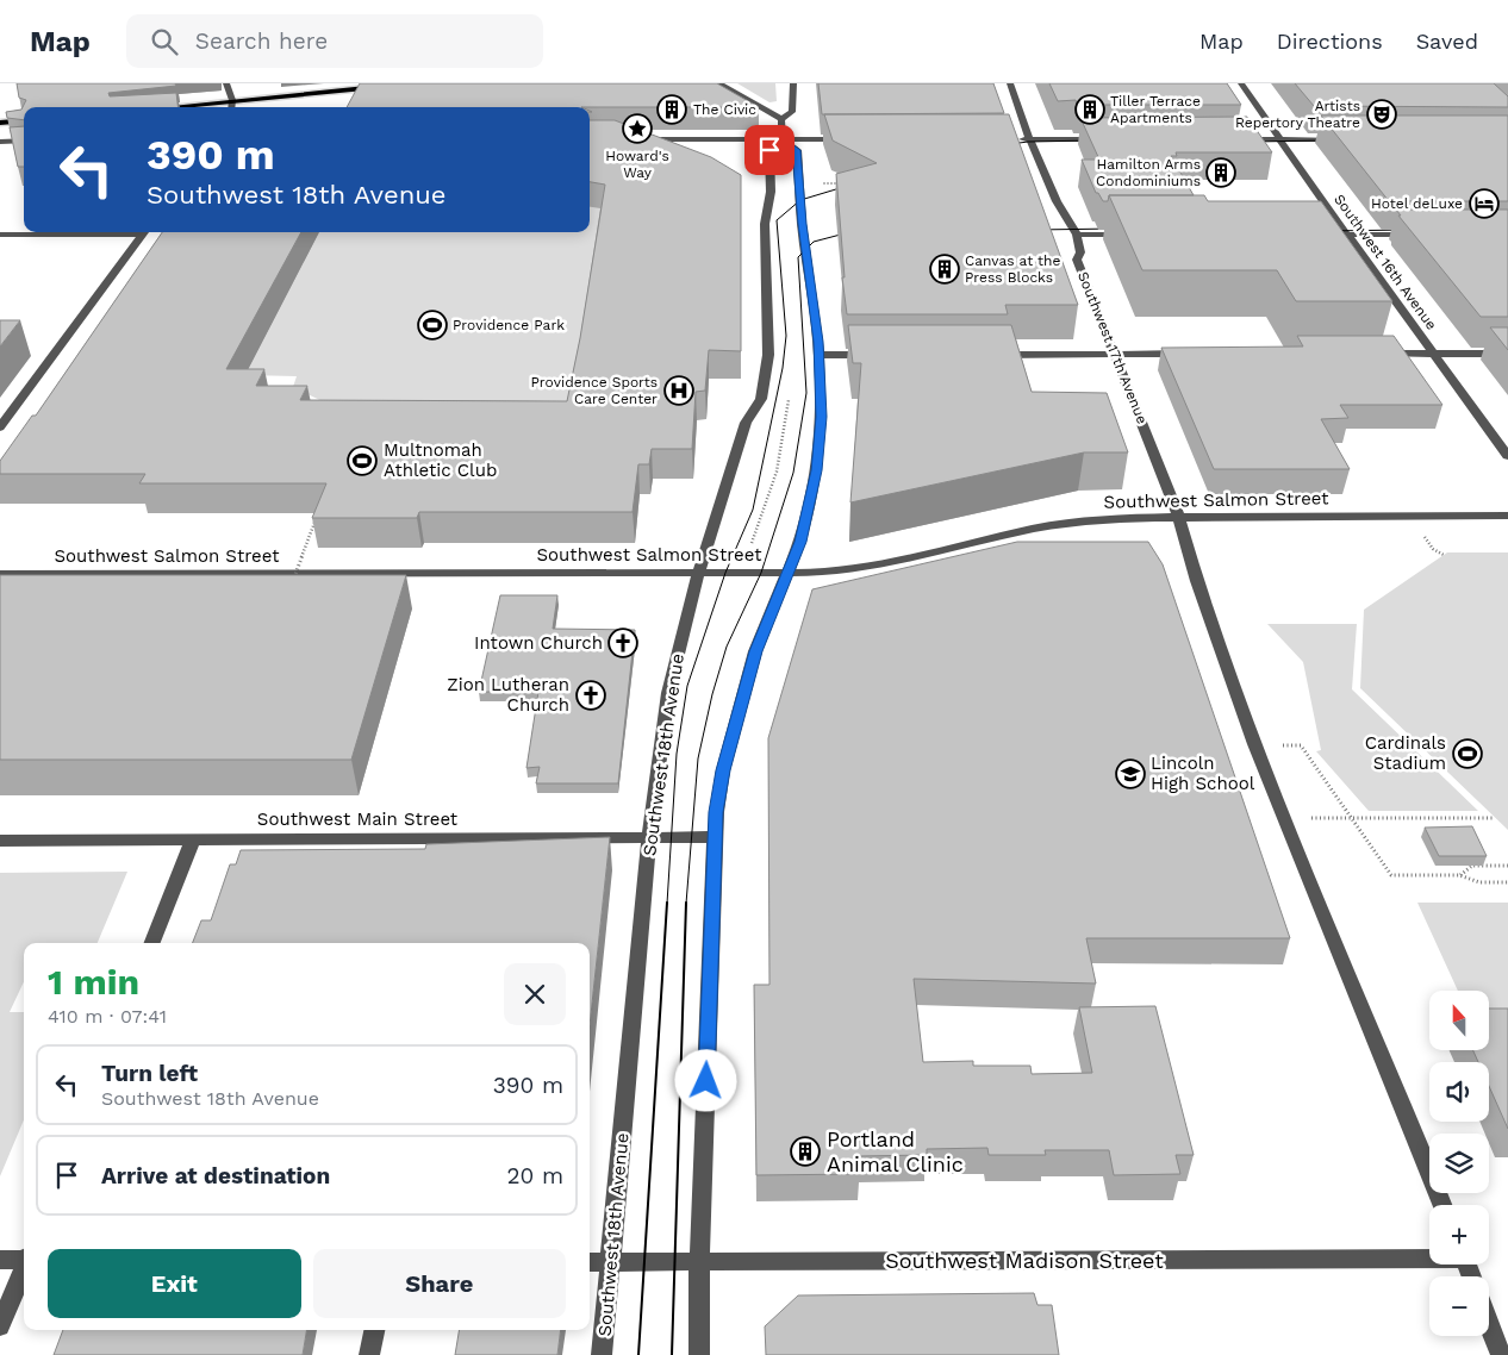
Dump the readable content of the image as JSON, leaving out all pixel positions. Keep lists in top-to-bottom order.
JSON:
{
  "streets": {
    "street": [
      "Southwest 16th Avenue",
      "Southwest 17th Avenue",
      "Southwest Salmon Street",
      "Southwest 18th Avenue",
      "Southwest Main Street",
      "Southwest Madison Street"
    ]
  },
  "crossings": [
    ["Southwest 17th Avenue", "Southwest Salmon Street"],
    ["Southwest Salmon Street", "Southwest 18th Avenue"],
    ["Southwest 18th Avenue", "Southwest Main Street"],
    ["Southwest 18th Avenue", "Southwest Madison Street"]
  ],
  "places": {
    "building": [
      "The Civic",
      "Tiller Terrace Apartments",
      "Hamilton Arms Condominiums",
      "Canvas at the Press Blocks",
      "Portland Animal Clinic"
    ],
    "theatre": ["Artists Repertory Theatre"],
    "place": ["Howard's Way"],
    "hotel": ["Hotel deLuxe"],
    "sports": ["Providence Park", "Multnomah Athletic Club", "Cardinals Stadium"],
    "hospital": ["Providence Sports Care Center"],
    "church": ["Intown Church", "Zion Lutheran Church"],
    "school or university": ["Lincoln High School"]
  },
  "north": "top",
  "page": {
    "header": "Map",
    "search": "Search here",
    "nav": ["Map", "Directions", "Saved"],
    "turn": ["390 m", "Southwest 18th Avenue"],
    "heading": ["1 min", "410 m · 07:41"],
    "map_buttons": ["+", "−"],
    "list": [
      {
        "name": "Turn left",
        "note": "Southwest 18th Avenue",
        "value": "390 m"
      },
      {
        "name": "Arrive at destination",
        "value": "20 m"
      }
    ],
    "buttons": ["Exit", "Share"]
  }
}
